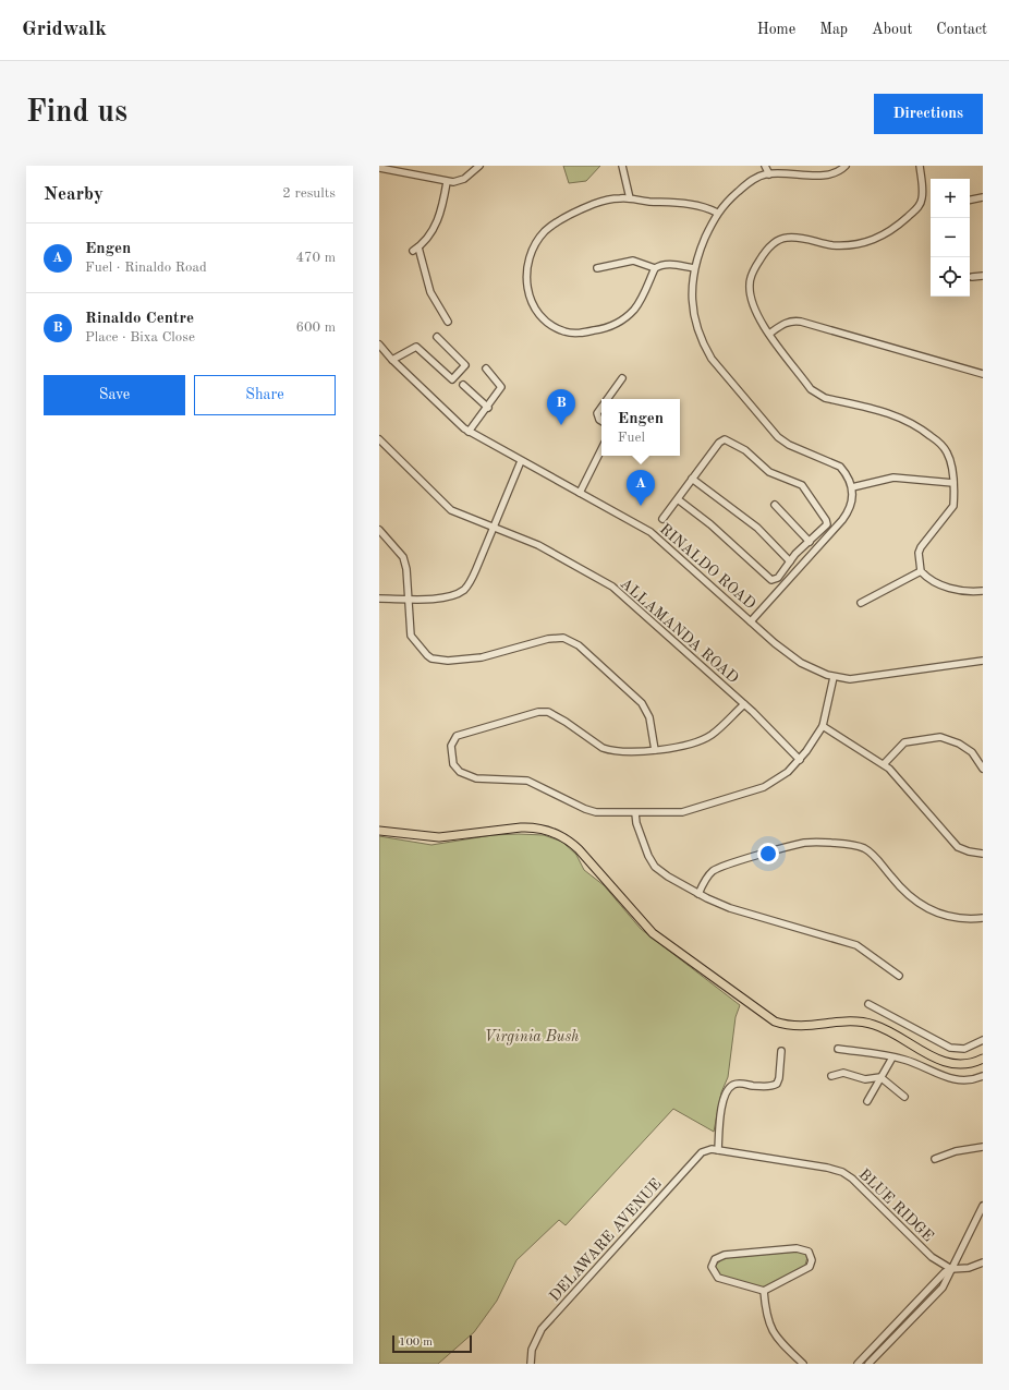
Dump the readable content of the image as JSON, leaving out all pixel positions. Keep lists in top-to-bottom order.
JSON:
{
  "streets": {
    "street": [
      "RINALDO ROAD",
      "ALLAMANDA ROAD",
      "BLUE RIDGE",
      "DELAWARE AVENUE"
    ]
  },
  "crossings": [
    ["BLUE RIDGE", "DELAWARE AVENUE"]
  ],
  "parks": ["Virginia Bush"],
  "scale_bar": "100 m",
  "page": {
    "header": "Gridwalk",
    "nav": [
      "Home",
      "Map",
      "About",
      "Contact"
    ],
    "buttons": [
      "Directions",
      ["Save", "Share"]
    ],
    "title": "Find us",
    "heading": ["Nearby", "2 results"],
    "map_buttons": ["+", "−"],
    "list": [
      {
        "mark": "A",
        "name": "Engen",
        "note": "Fuel · Rinaldo Road",
        "value": "470 m"
      },
      {
        "mark": "B",
        "name": "Rinaldo Centre",
        "note": "Place · Bixa Close",
        "value": "600 m"
      }
    ],
    "pins": ["B", "A"],
    "popup": ["Engen", "Fuel"],
    "scale": "100 m"
  }
}
